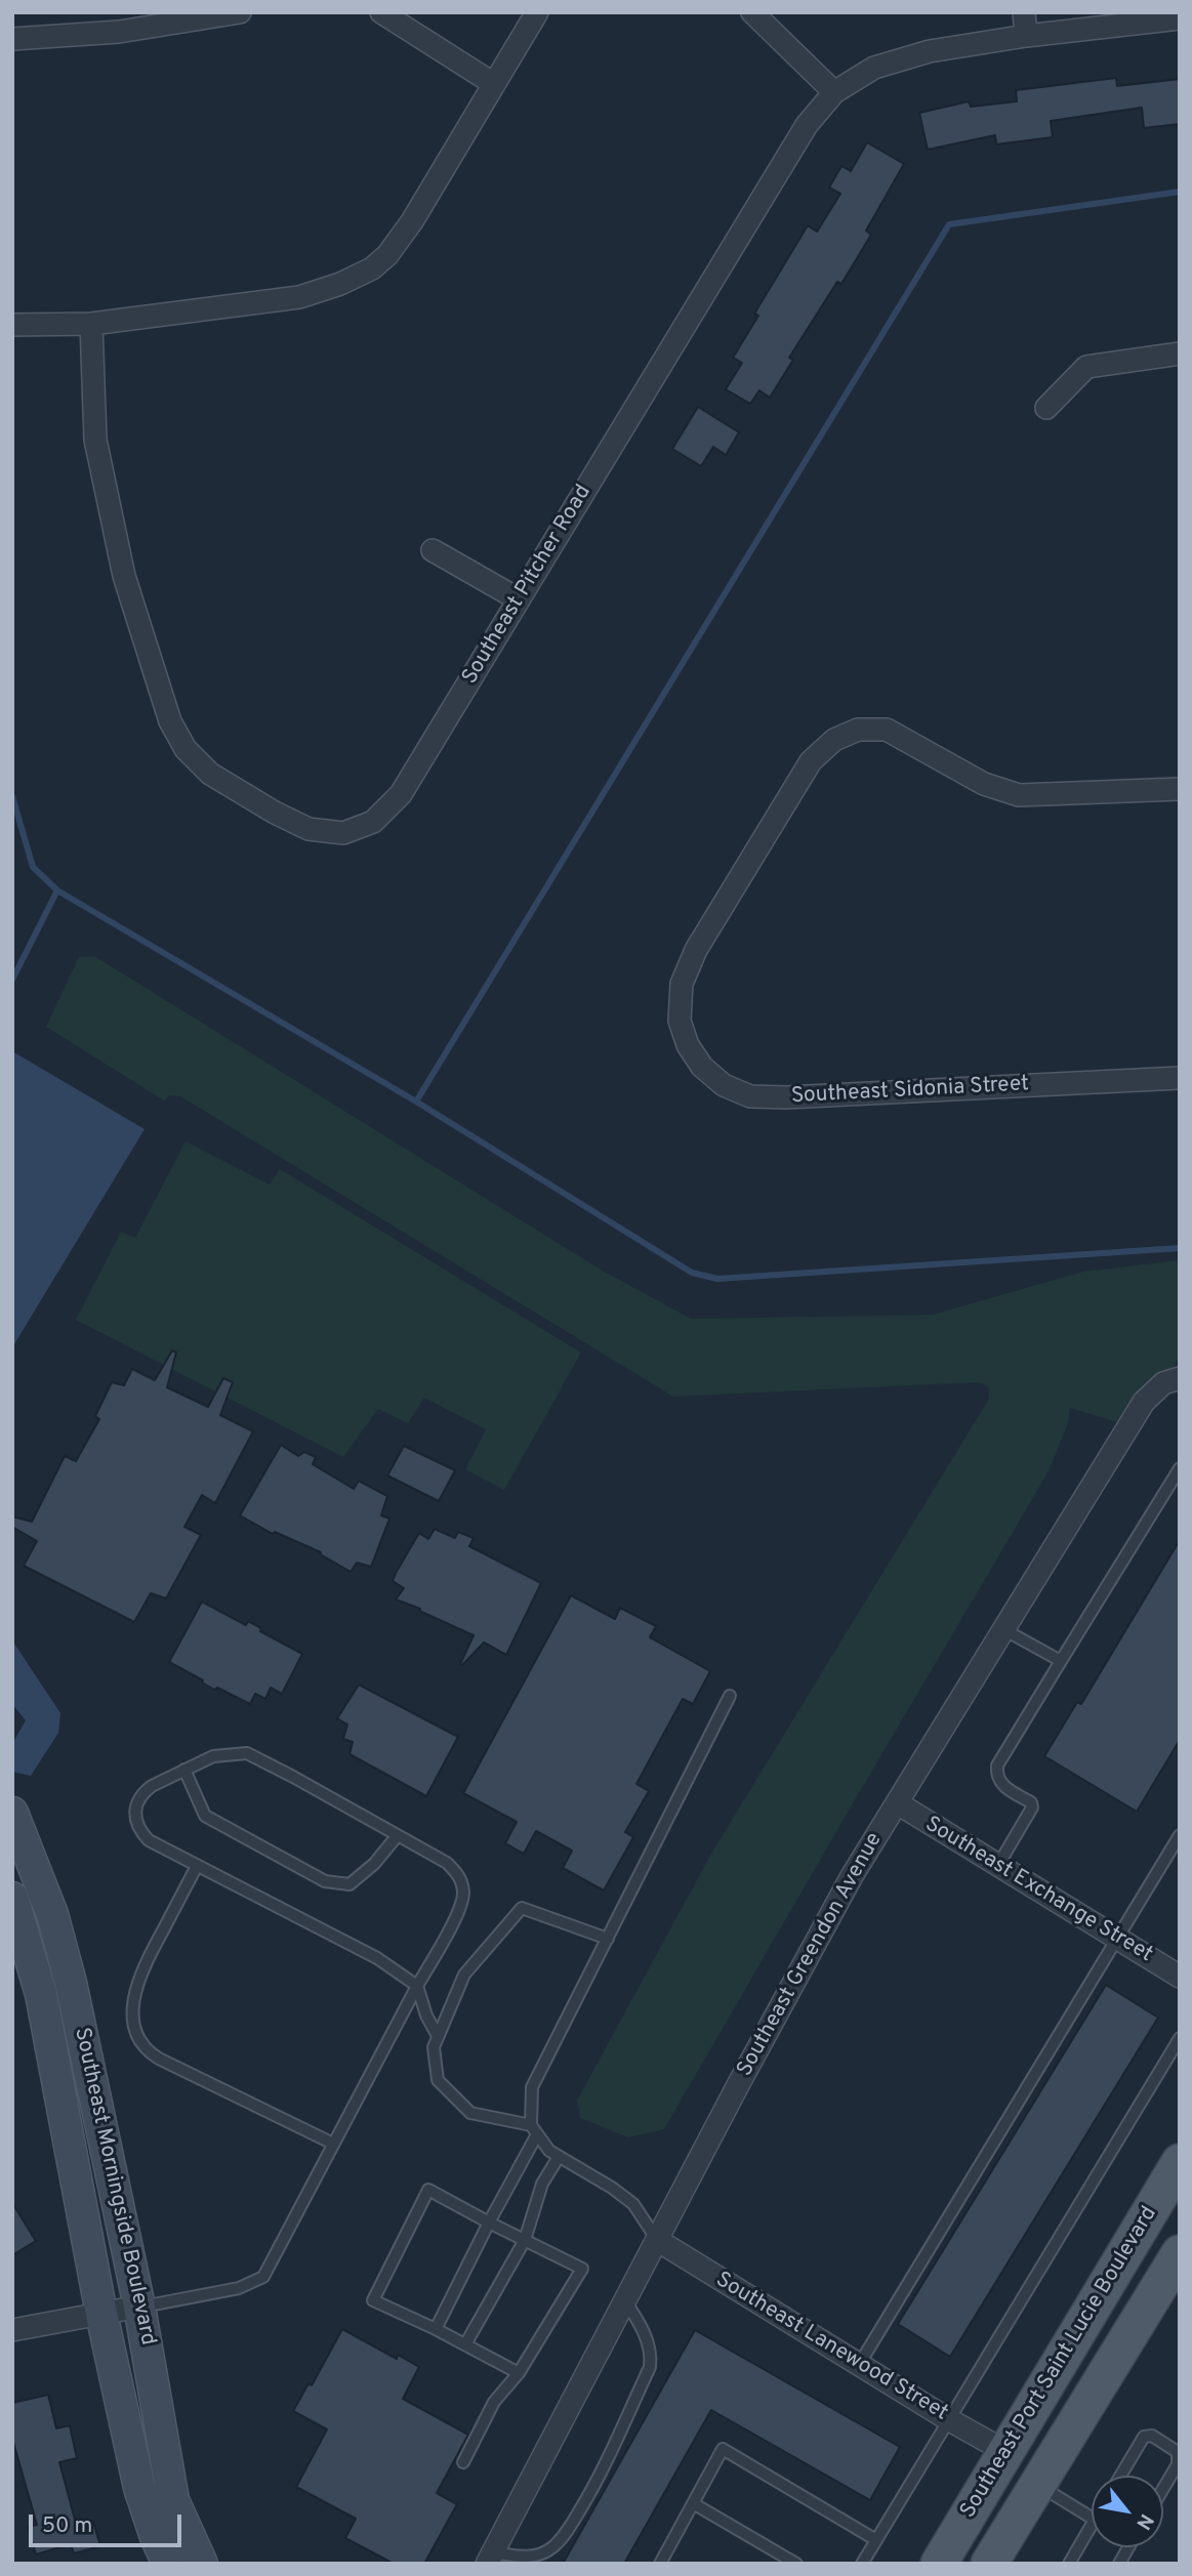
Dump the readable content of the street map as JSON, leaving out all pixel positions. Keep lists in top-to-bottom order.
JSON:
{
  "streets": {
    "main road": ["Southeast Port Saint Lucie Boulevard"],
    "street": [
      "Southeast Pitcher Road",
      "Southeast Sidonia Street",
      "Southeast Exchange Street",
      "Southeast Greendon Avenue",
      "Southeast Morningside Boulevard",
      "Southeast Lanewood Street"
    ]
  },
  "crossings": [
    ["Southeast Exchange Street", "Southeast Greendon Avenue"],
    ["Southeast Greendon Avenue", "Southeast Lanewood Street"],
    ["Southeast Lanewood Street", "Southeast Port Saint Lucie Boulevard"]
  ],
  "scale_bar": "50 m",
  "north": "bottom right"
}
